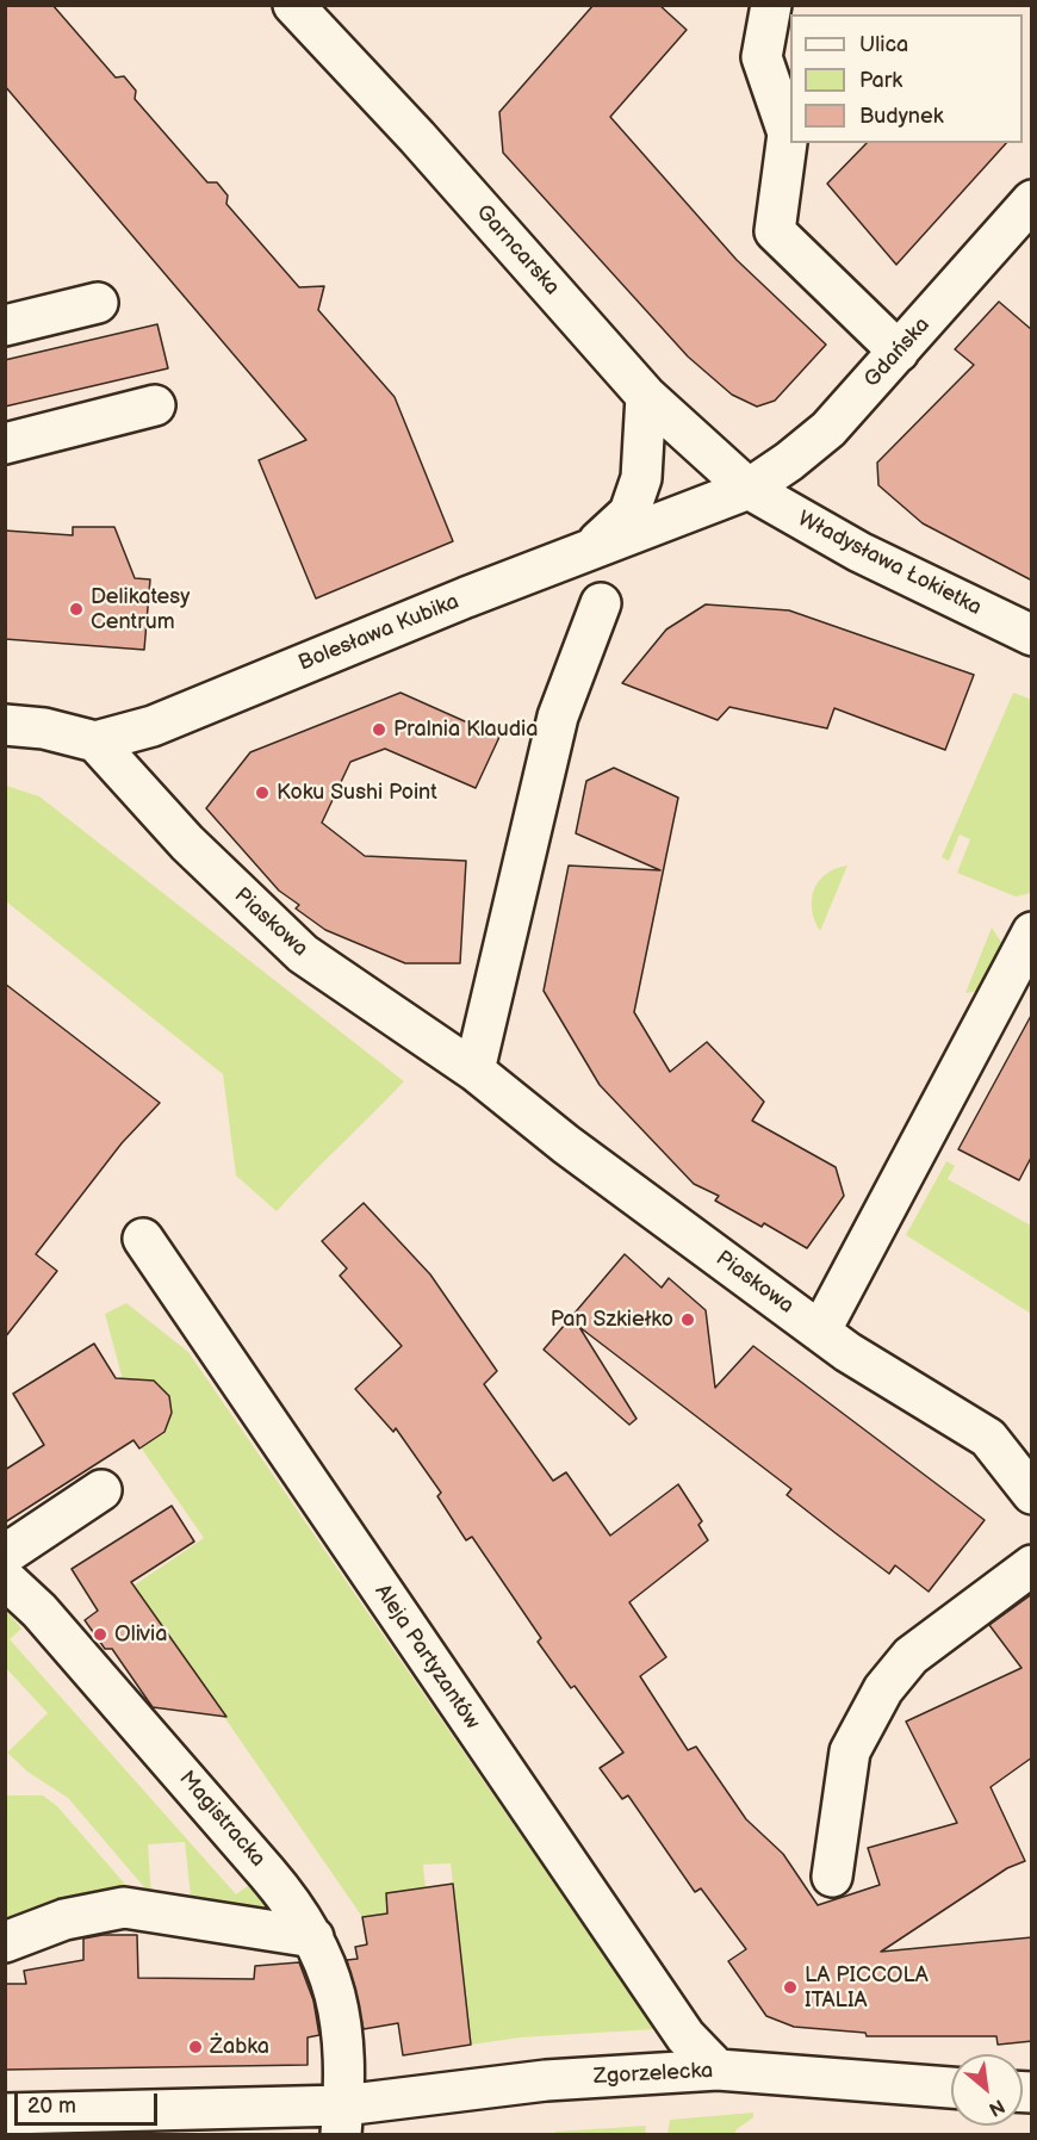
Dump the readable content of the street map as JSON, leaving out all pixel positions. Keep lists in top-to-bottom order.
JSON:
{
  "streets": {
    "street": [
      "Garncarska",
      "Gdańska",
      "Władysława Łokietka",
      "Bolesława Kubika",
      "Piaskowa",
      "Aleja Partyzantów",
      "Magistracka",
      "Zgorzelecka"
    ]
  },
  "crossings": [
    ["Garncarska", "Gdańska"],
    ["Garncarska", "Władysława Łokietka"],
    ["Garncarska", "Bolesława Kubika"],
    ["Gdańska", "Władysława Łokietka"],
    ["Gdańska", "Bolesława Kubika"],
    ["Władysława Łokietka", "Bolesława Kubika"],
    ["Bolesława Kubika", "Piaskowa"],
    ["Aleja Partyzantów", "Zgorzelecka"],
    ["Magistracka", "Zgorzelecka"]
  ],
  "places": [
    "Delikatesy Centrum",
    "Pralnia Klaudia",
    "Koku Sushi Point",
    "Pan Szkiełko",
    "Olivia",
    "LA PICCOLA ITALIA",
    "Żabka"
  ],
  "legend": ["Ulica", "Park", "Budynek"],
  "scale_bar": "20 m",
  "north": "bottom right"
}
